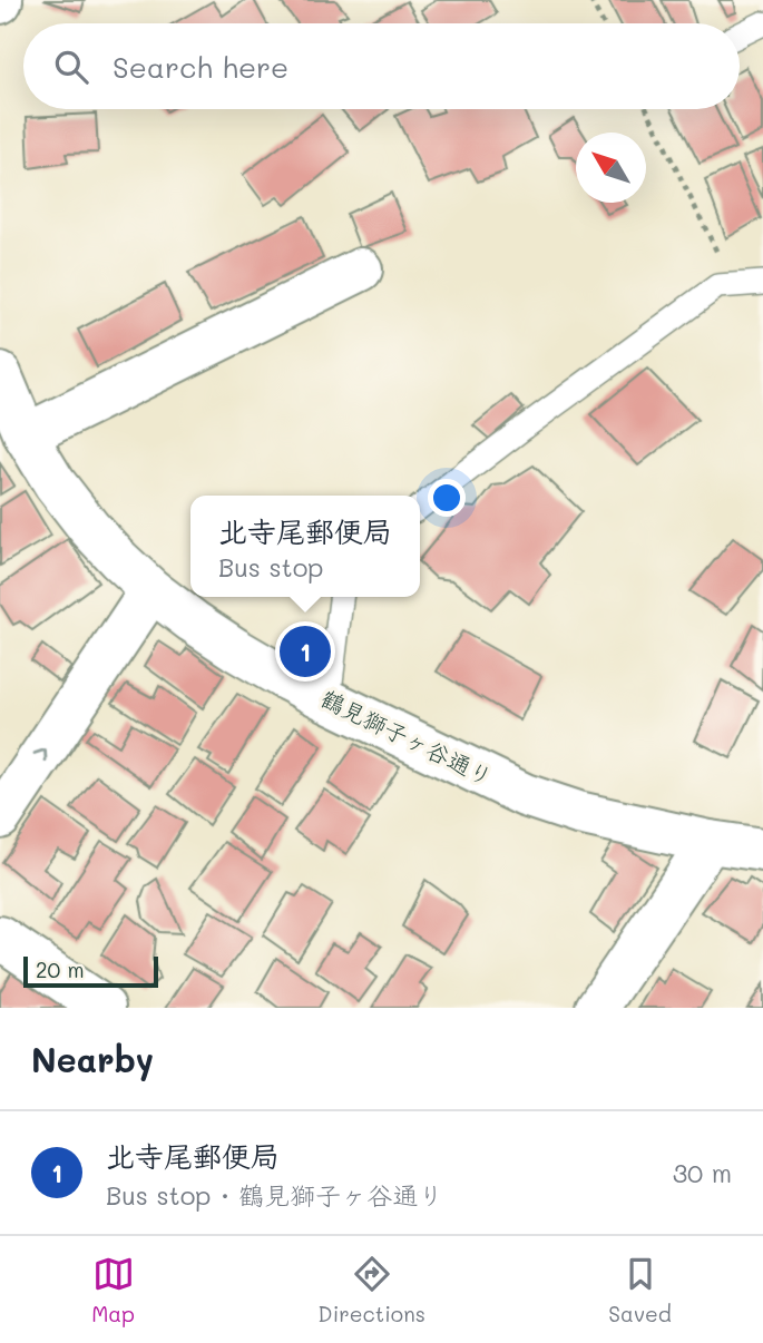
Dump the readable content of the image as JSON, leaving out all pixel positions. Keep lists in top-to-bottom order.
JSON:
{
  "streets": {
    "street": ["鶴見獅子ヶ谷通り"]
  },
  "scale_bar": "20 m",
  "north": "top left",
  "page": {
    "search": "Search here",
    "popup": ["北寺尾郵便局", "Bus stop"],
    "pins": "1",
    "scale": "20 m",
    "heading": "Nearby",
    "list": [
      {
        "mark": "1",
        "name": "北寺尾郵便局",
        "note": "Bus stop · 鶴見獅子ヶ谷通り",
        "value": "30 m"
      }
    ],
    "nav": ["Map", "Directions", "Saved"]
  }
}
